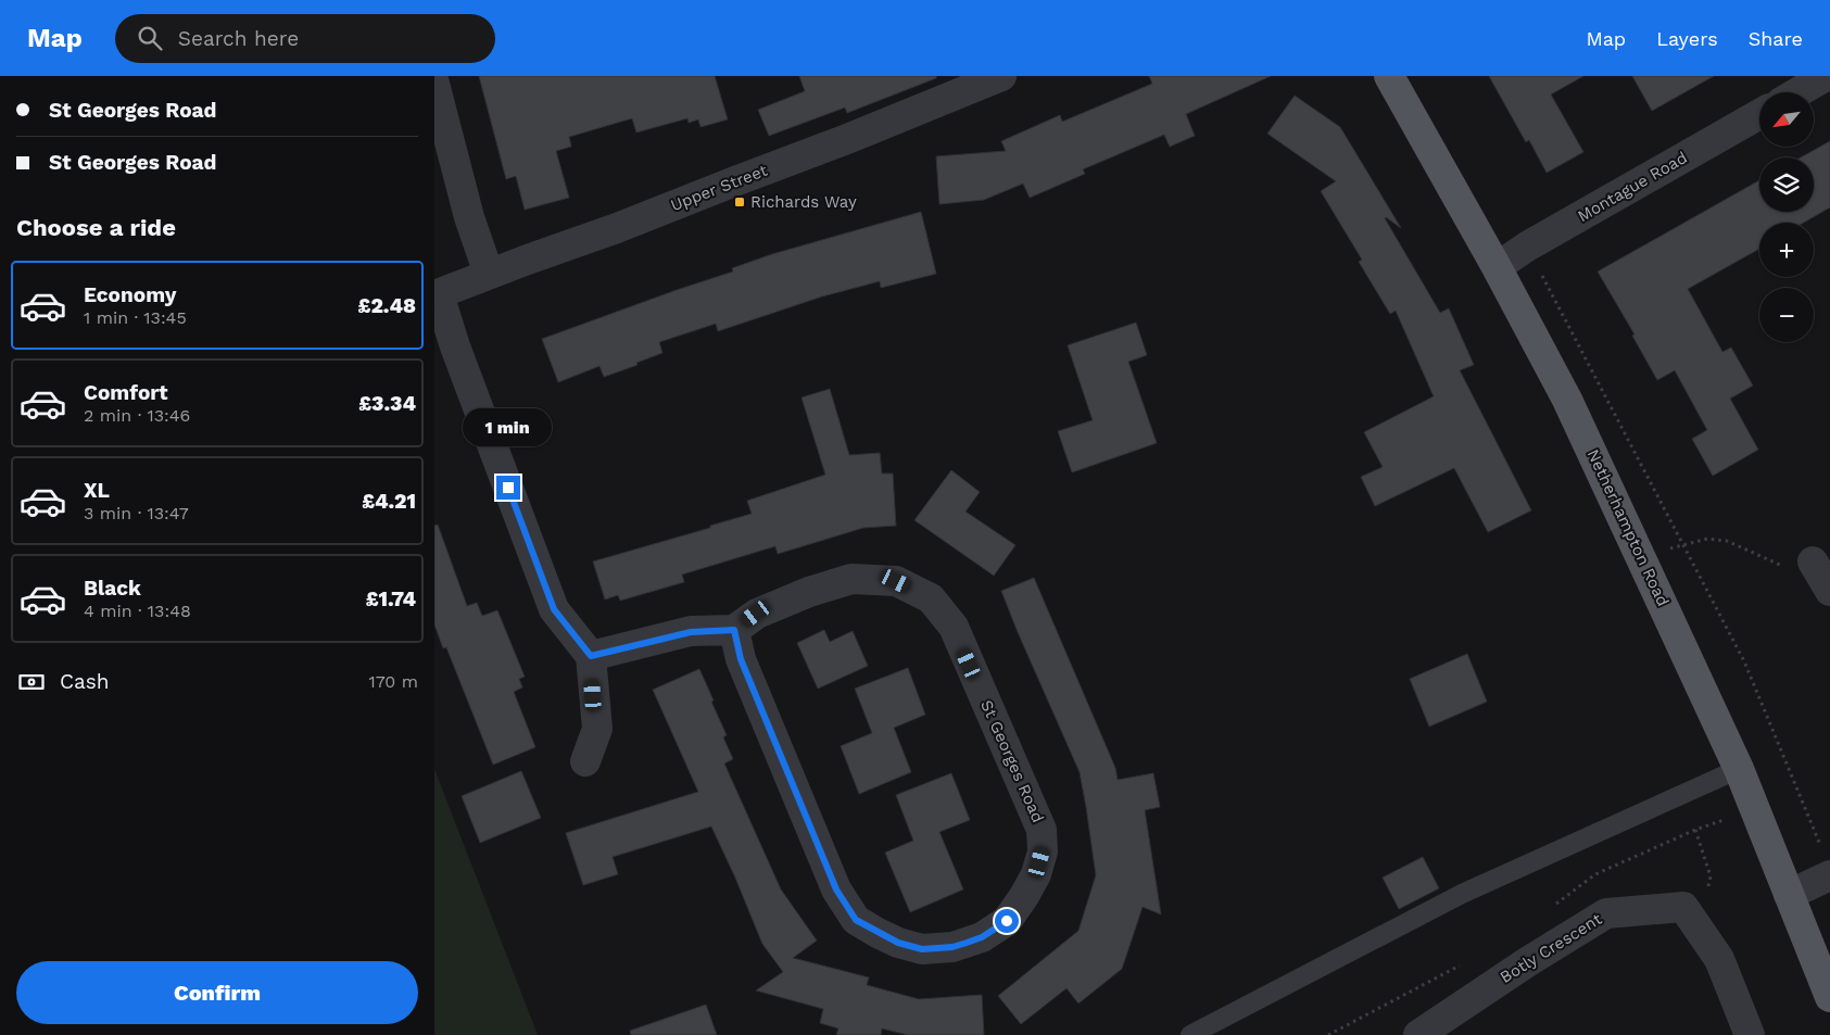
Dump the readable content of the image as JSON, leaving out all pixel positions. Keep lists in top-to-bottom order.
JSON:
{
  "streets": {
    "main road": ["Netherhampton Road"],
    "street": [
      "Montague Road",
      "Upper Street",
      "St Georges Road",
      "Botly Crescent"
    ]
  },
  "crossings": [
    ["Montague Road", "Netherhampton Road"]
  ],
  "places": {
    "transit": ["Richards Way"]
  },
  "north": "bottom left",
  "page": {
    "header": "Map",
    "search": "Search here",
    "nav": ["Map", "Layers", "Share"],
    "banner": ["St Georges Road", "St Georges Road"],
    "map_buttons": ["+", "−"],
    "heading": "Choose a ride",
    "list": [
      {
        "name": "Economy",
        "note": "1 min · 13:45",
        "value": "£2.48"
      },
      {
        "name": "Comfort",
        "note": "2 min · 13:46",
        "value": "£3.34"
      },
      {
        "name": "XL",
        "note": "3 min · 13:47",
        "value": "£4.21"
      },
      {
        "name": "Black",
        "note": "4 min · 13:48",
        "value": "£1.74"
      }
    ],
    "bubble": "1 min",
    "pay": ["Cash", "170 m"],
    "buttons": "Confirm"
  }
}
